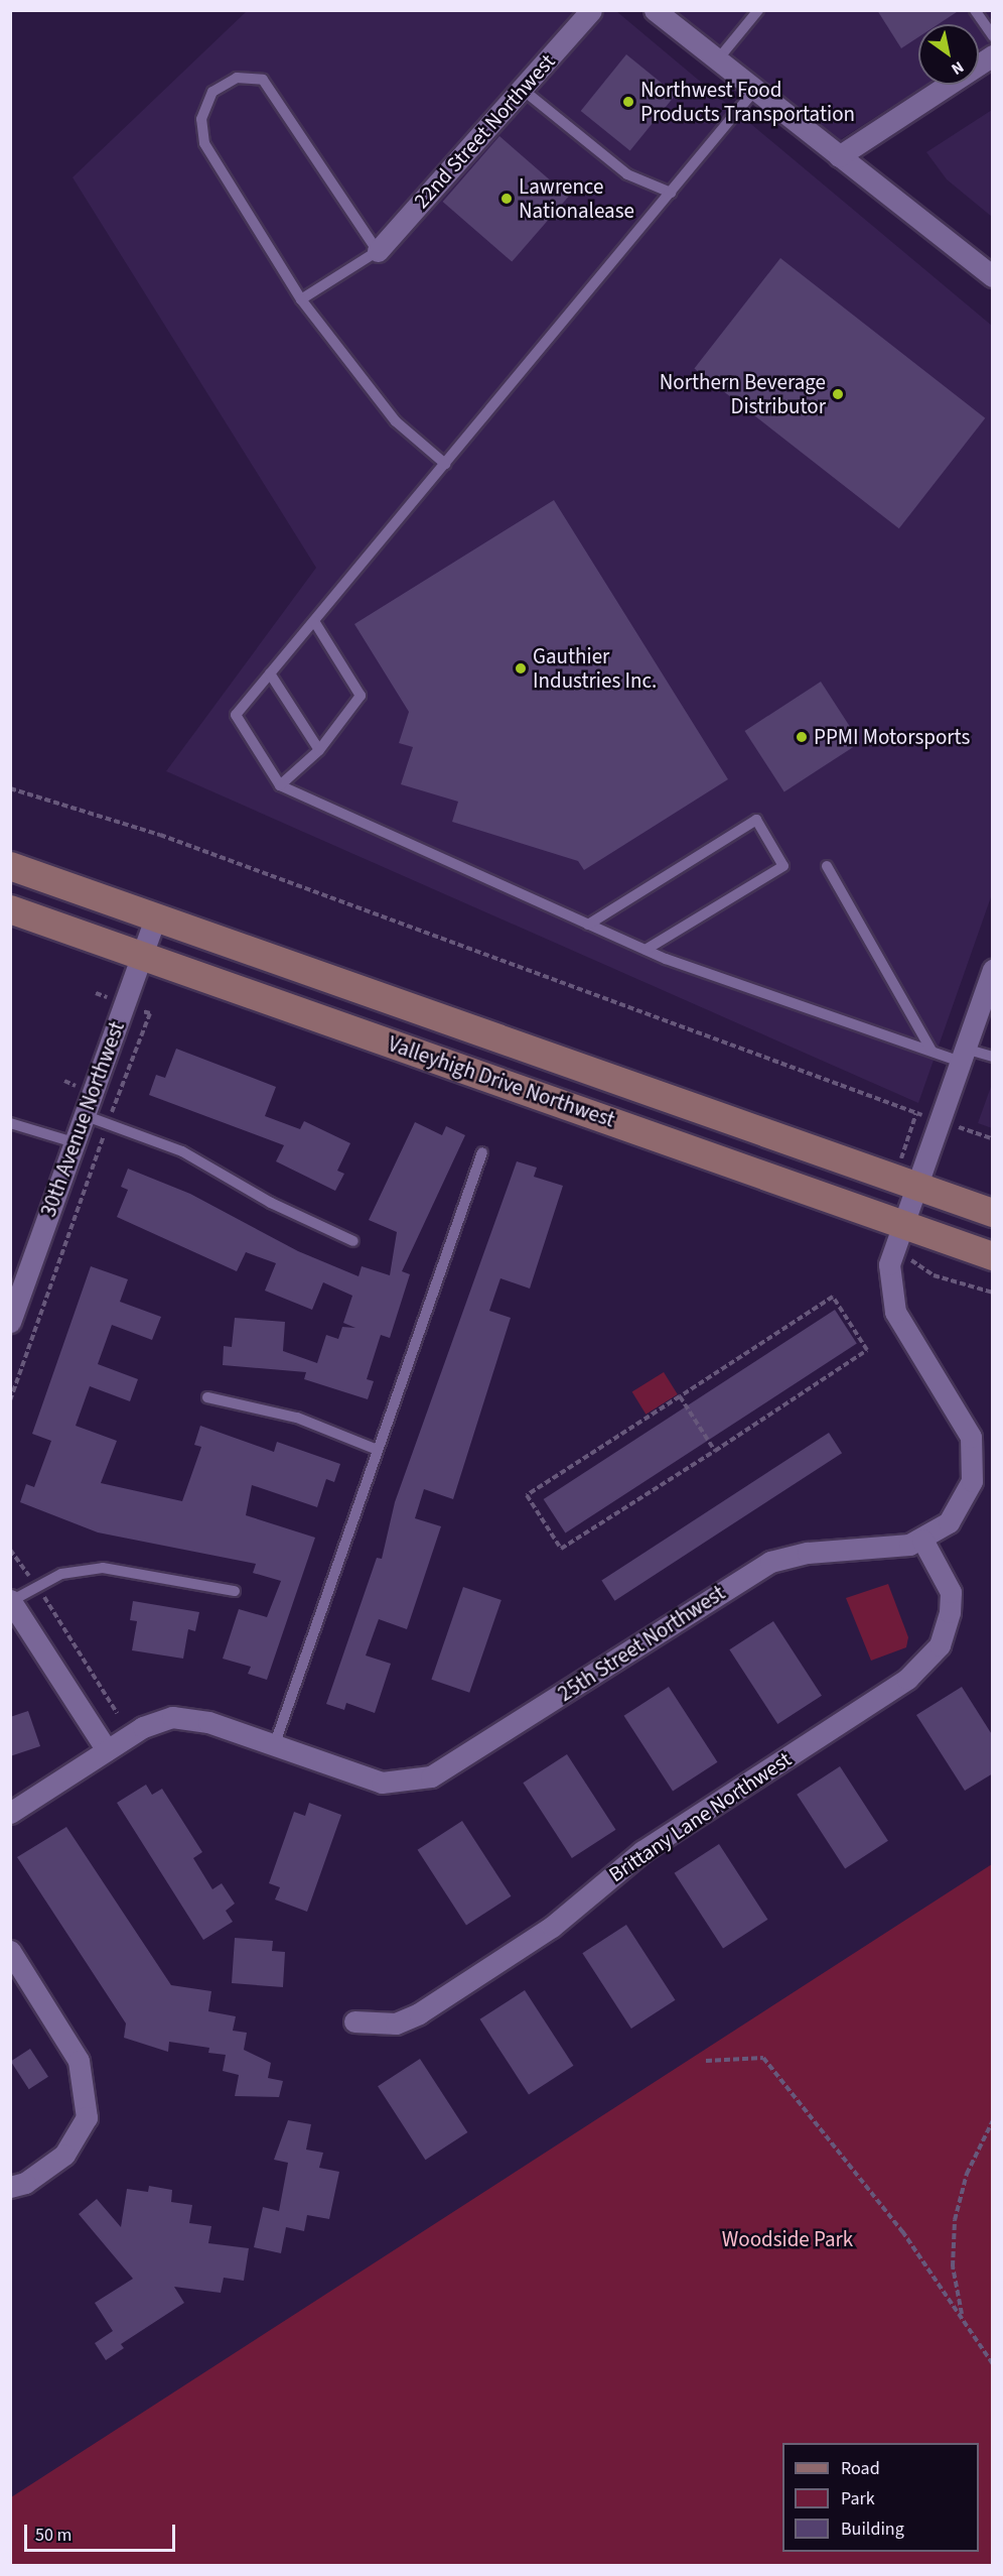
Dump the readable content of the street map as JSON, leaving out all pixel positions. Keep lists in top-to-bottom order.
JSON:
{
  "streets": {
    "main road": ["Valleyhigh Drive Northwest"],
    "street": [
      "22nd Street Northwest",
      "30th Avenue Northwest",
      "25th Street Northwest",
      "Brittany Lane Northwest"
    ]
  },
  "crossings": [
    ["Valleyhigh Drive Northwest", "30th Avenue Northwest"],
    ["Valleyhigh Drive Northwest", "25th Street Northwest"],
    ["25th Street Northwest", "Brittany Lane Northwest"]
  ],
  "parks": ["Woodside Park"],
  "places": [
    "Northwest Food Products Transportation",
    "Lawrence Nationalease",
    "Northern Beverage Distributor",
    "Gauthier Industries Inc.",
    "PPMI Motorsports"
  ],
  "legend": ["Road", "Park", "Building"],
  "scale_bar": "50 m",
  "north": "bottom right"
}
